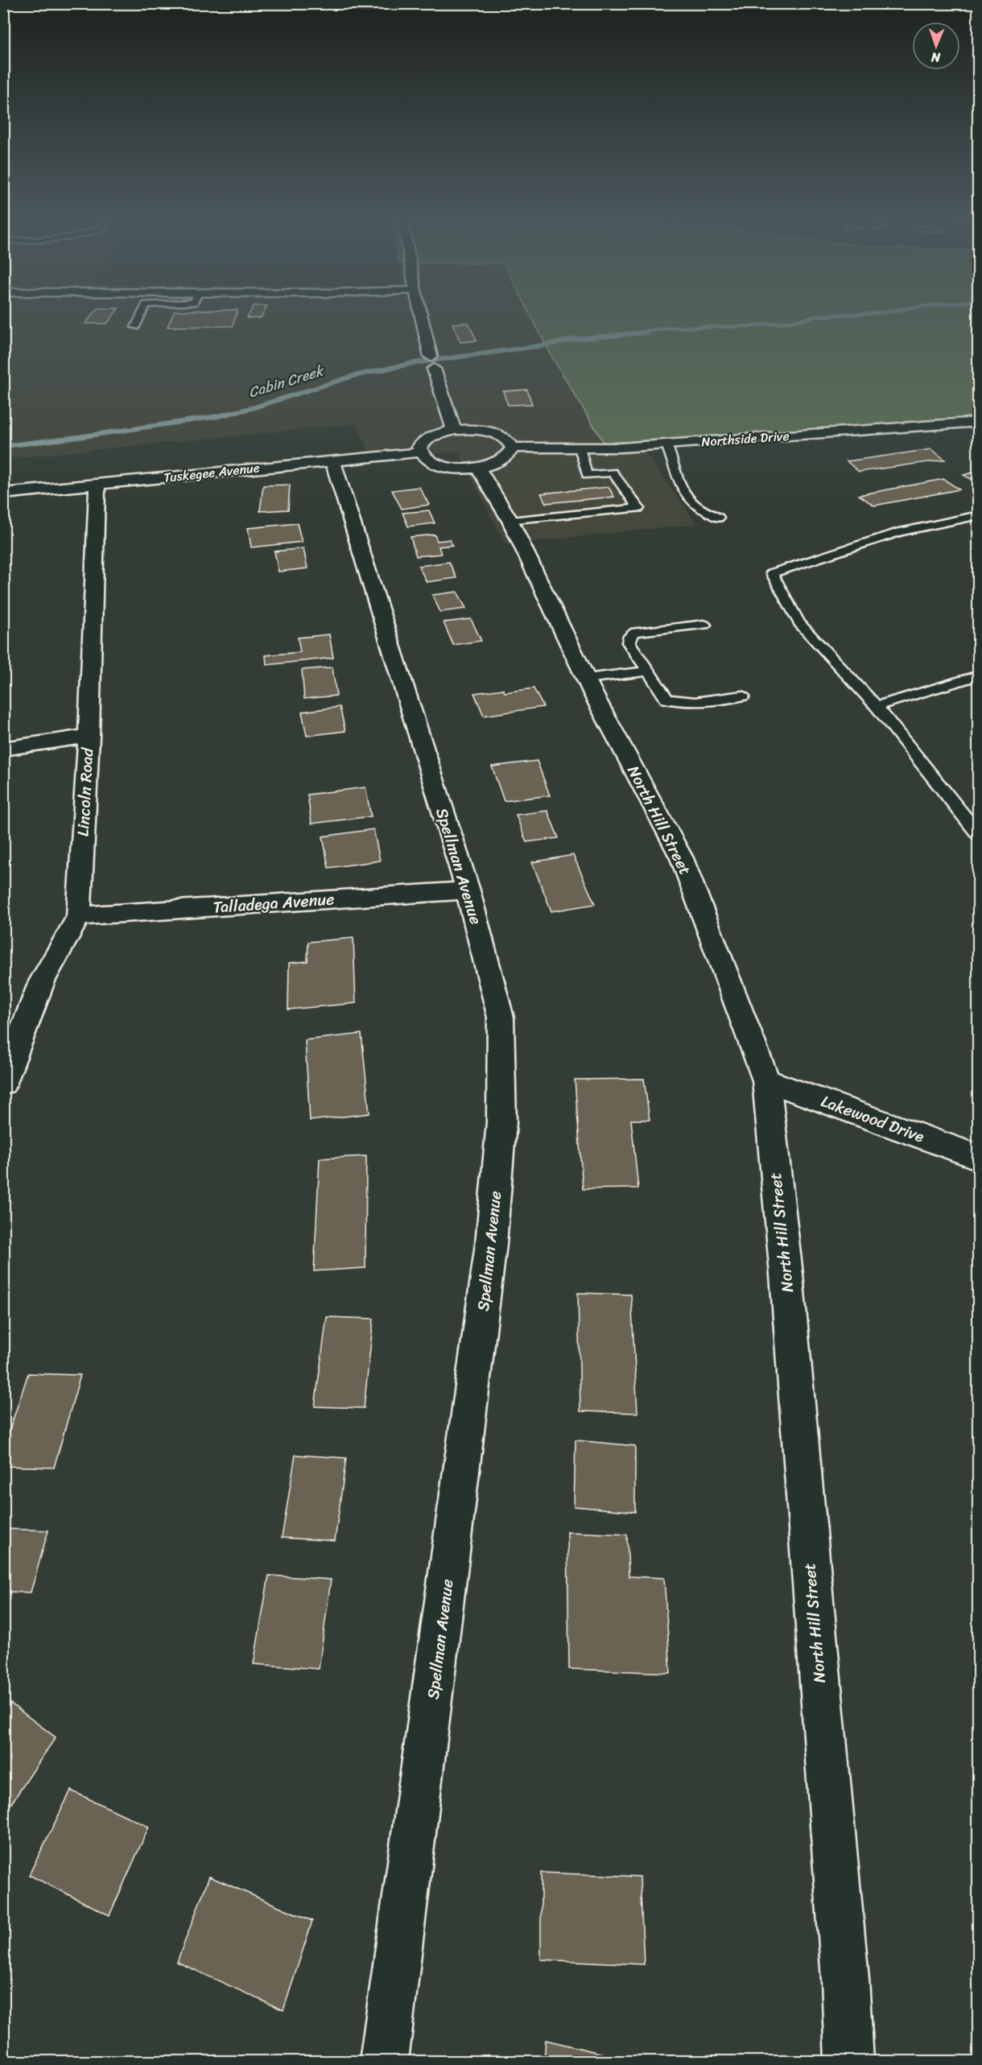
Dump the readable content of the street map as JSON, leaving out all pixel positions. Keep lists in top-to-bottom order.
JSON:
{
  "streets": {
    "street": [
      "Northside Drive",
      "Tuskegee Avenue",
      "Lincoln Road",
      "North Hill Street",
      "Spellman Avenue",
      "Talladega Avenue",
      "Lakewood Drive"
    ]
  },
  "crossings": [
    ["Tuskegee Avenue", "Lincoln Road"],
    ["Tuskegee Avenue", "Spellman Avenue"],
    ["Lincoln Road", "Talladega Avenue"],
    ["North Hill Street", "Lakewood Drive"],
    ["Spellman Avenue", "Talladega Avenue"]
  ],
  "water": ["Cabin Creek"],
  "north": "bottom"
}
